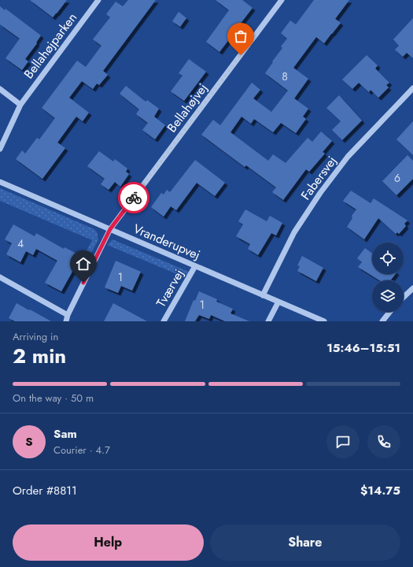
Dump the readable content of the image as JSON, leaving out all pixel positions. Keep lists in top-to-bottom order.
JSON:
{
  "streets": {
    "street": [
      "Bellahøjparken",
      "Bellahøjvej",
      "Fabersvej",
      "Vranderupvej",
      "Tværvej"
    ]
  },
  "crossings": [
    ["Bellahøjvej", "Vranderupvej"],
    ["Fabersvej", "Vranderupvej"],
    ["Vranderupvej", "Tværvej"]
  ],
  "house_numbers": [
    "8",
    "6",
    "4",
    "1",
    "1"
  ],
  "page": {
    "heading": ["2 min", "Arriving in", "15:46–15:51"],
    "panel": [
      "Sam",
      "Courier · 4.7",
      "Order #8811",
      "$14.75"
    ],
    "bar": "On the way · 50 m",
    "round": "S",
    "buttons": ["Help", "Share"]
  }
}
